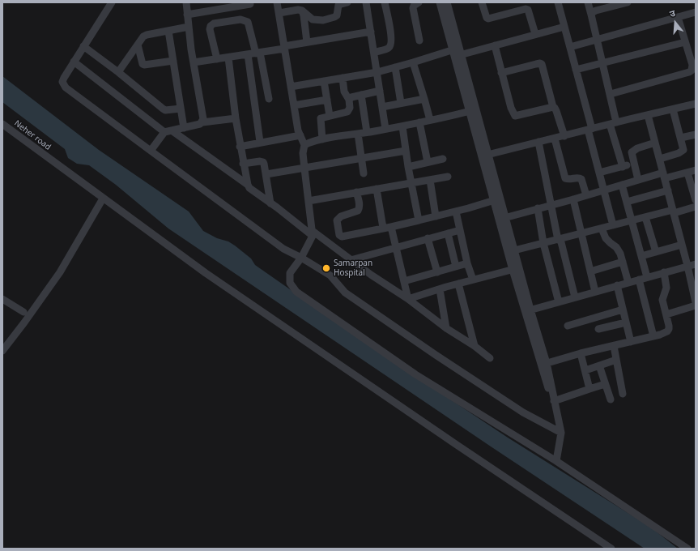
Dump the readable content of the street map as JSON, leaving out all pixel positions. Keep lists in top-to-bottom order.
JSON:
{
  "streets": {
    "street": ["Neher road"]
  },
  "places": ["Samarpan Hospital"],
  "north": "top"
}
